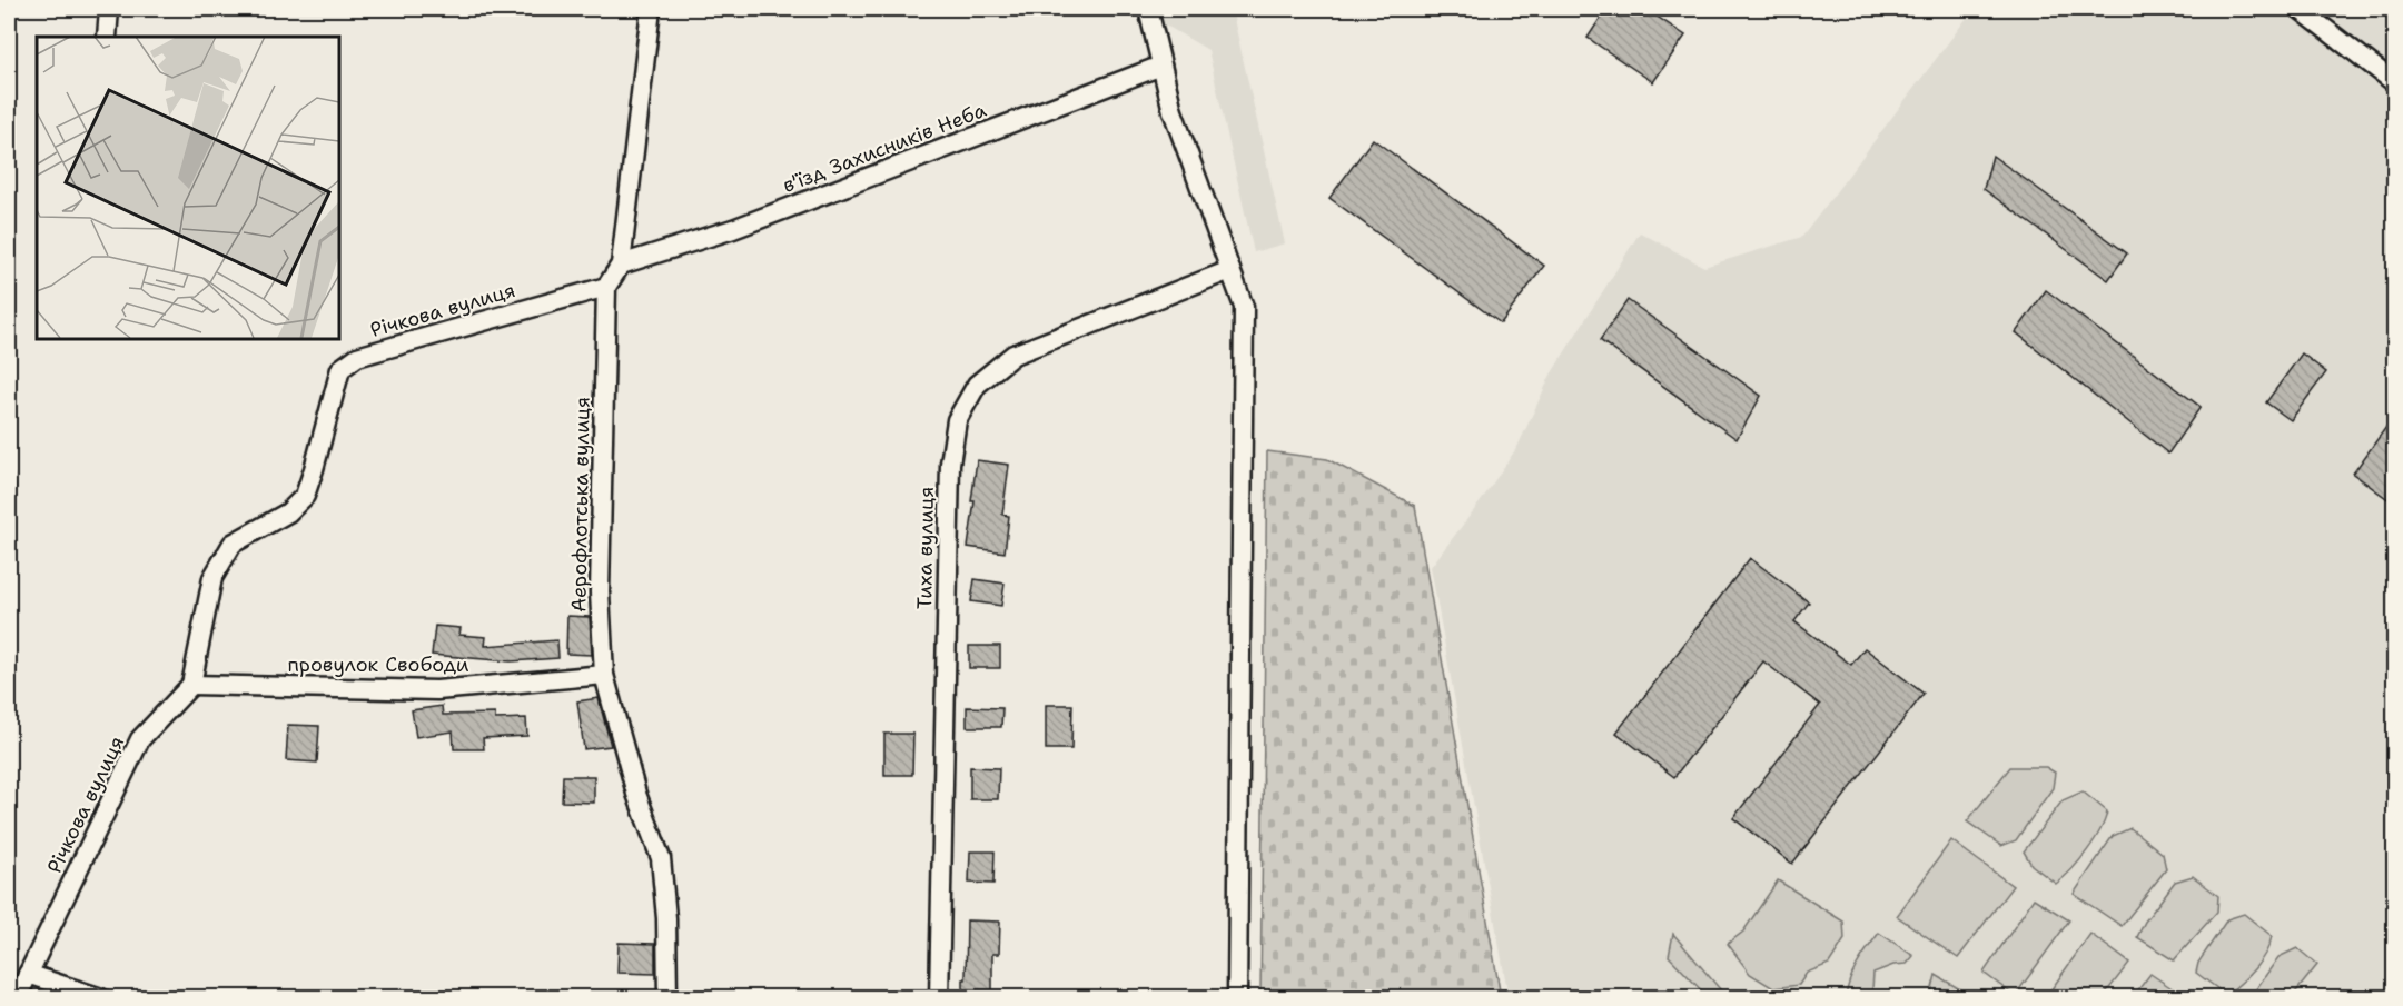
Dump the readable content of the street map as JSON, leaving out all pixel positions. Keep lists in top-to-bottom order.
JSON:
{
  "streets": {
    "street": [
      "в'їзд Захисників Неба",
      "Річкова вулиця",
      "Аерофлотська вулиця",
      "Тиха вулиця",
      "провулок Свободи"
    ]
  },
  "crossings": [
    ["Річкова вулиця", "Аерофлотська вулиця"],
    ["Річкова вулиця", "провулок Свободи"],
    ["Аерофлотська вулиця", "провулок Свободи"]
  ]
}
